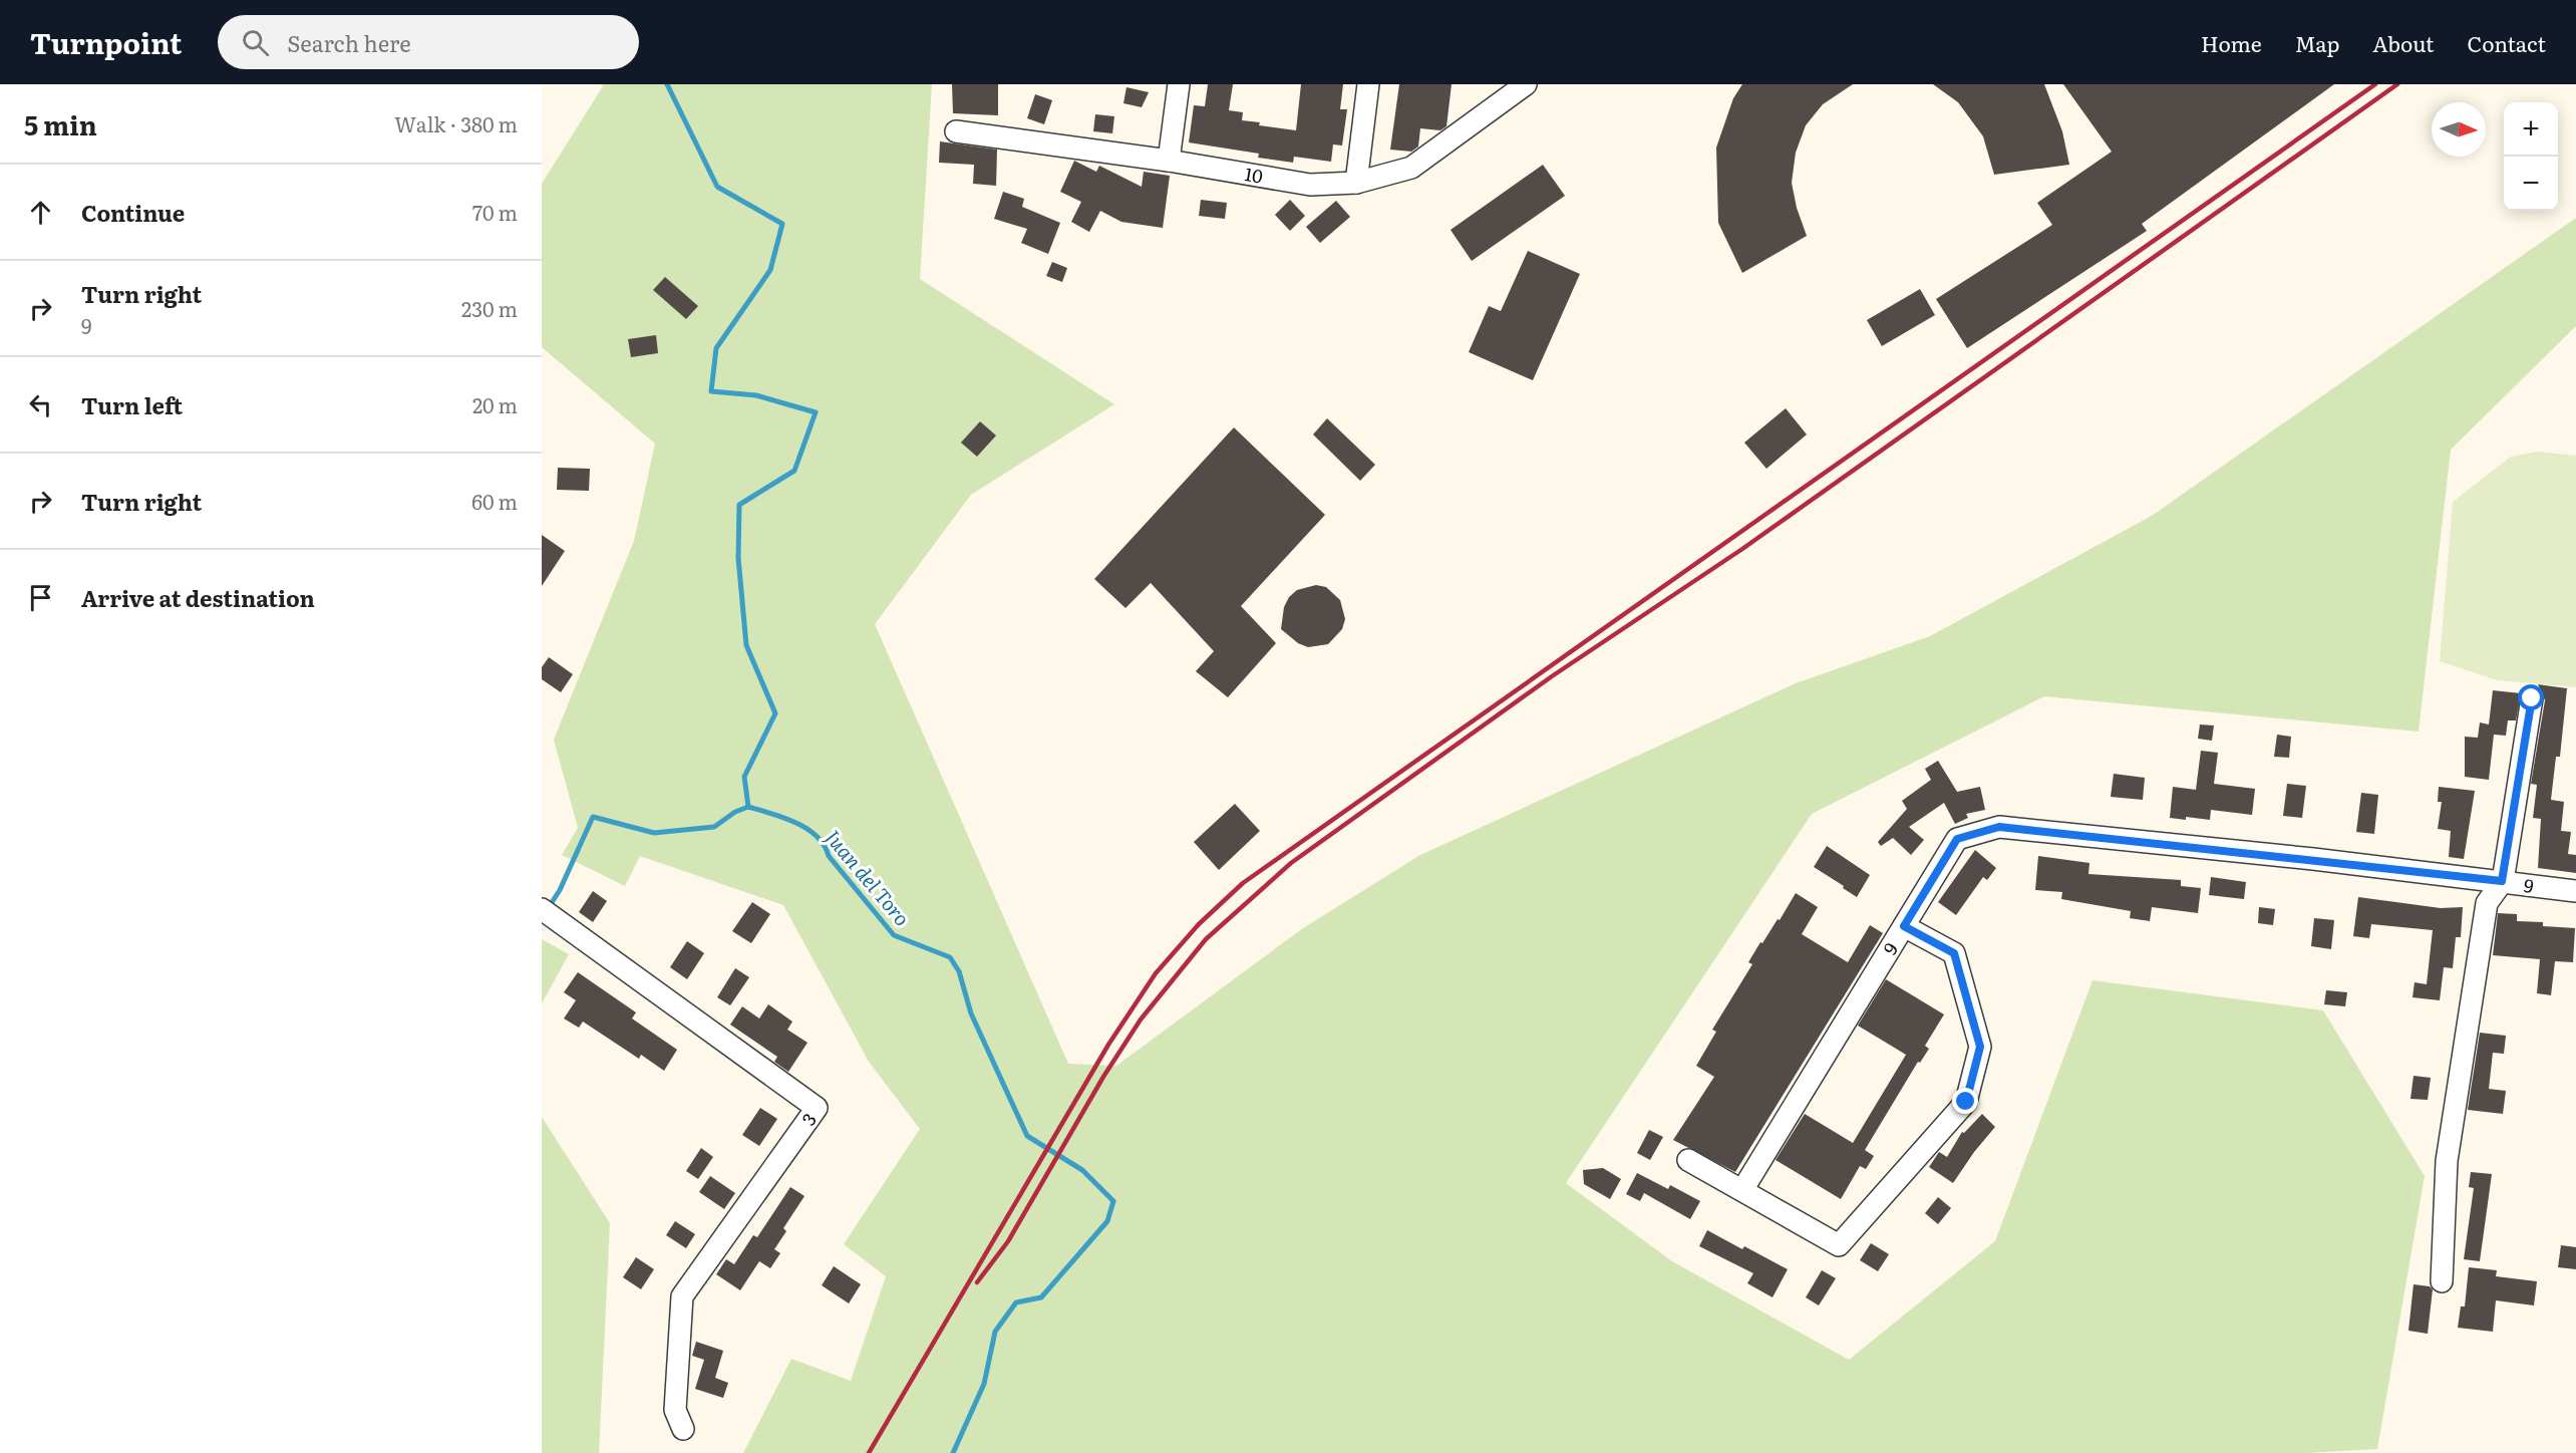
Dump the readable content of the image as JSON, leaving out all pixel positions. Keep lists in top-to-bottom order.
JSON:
{
  "streets": {
    "street": ["10", "9", "3"]
  },
  "water": ["Juan del Toro"],
  "north": "right",
  "page": {
    "header": "Turnpoint",
    "search": "Search here",
    "nav": [
      "Home",
      "Map",
      "About",
      "Contact"
    ],
    "heading": ["5 min", "Walk · 380 m"],
    "map_buttons": ["+", "−"],
    "list": [
      ["Continue", "70 m"],
      ["Turn right", "9", "230 m"],
      ["Turn left", "20 m"],
      ["Turn right", "60 m"],
      "Arrive at destination"
    ]
  }
}
